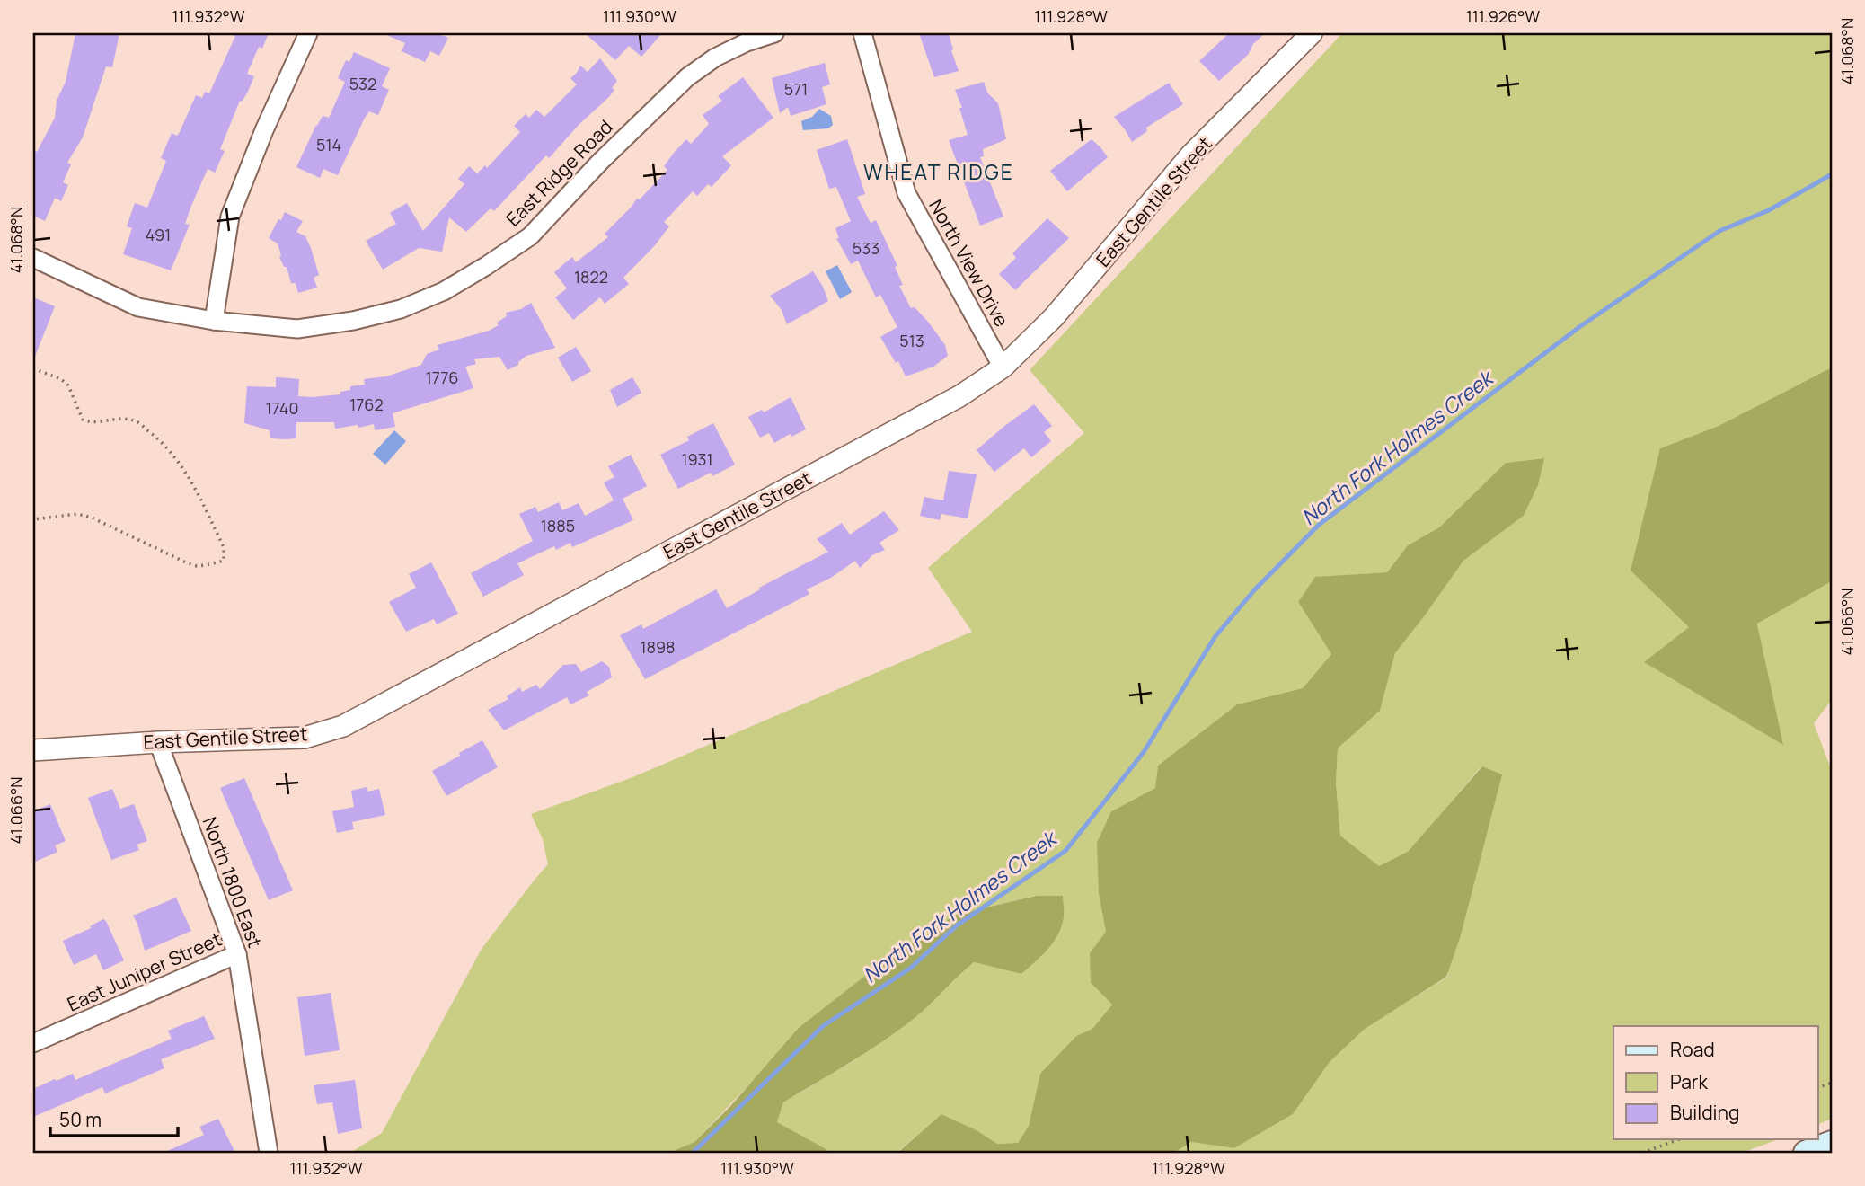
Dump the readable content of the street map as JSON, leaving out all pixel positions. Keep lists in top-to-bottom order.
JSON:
{
  "streets": {
    "street": [
      "East Ridge Road",
      "East Gentile Street",
      "North View Drive",
      "North 1800 East",
      "East Juniper Street"
    ]
  },
  "crossings": [
    ["East Gentile Street", "North View Drive"],
    ["East Gentile Street", "North 1800 East"],
    ["North 1800 East", "East Juniper Street"]
  ],
  "districts": ["WHEAT RIDGE"],
  "water": ["North Fork Holmes Creek"],
  "house_numbers": [
    "532",
    "571",
    "514",
    "491",
    "533",
    "1822",
    "513",
    "1776",
    "1762",
    "1740",
    "1931",
    "1885",
    "1898"
  ],
  "legend": ["Road", "Park", "Building"],
  "scale_bar": "50 m",
  "coordinates": [
    "111.932°W",
    "111.930°W",
    "111.928°W",
    "111.926°W",
    "41.068°N",
    "41.066°N"
  ]
}
